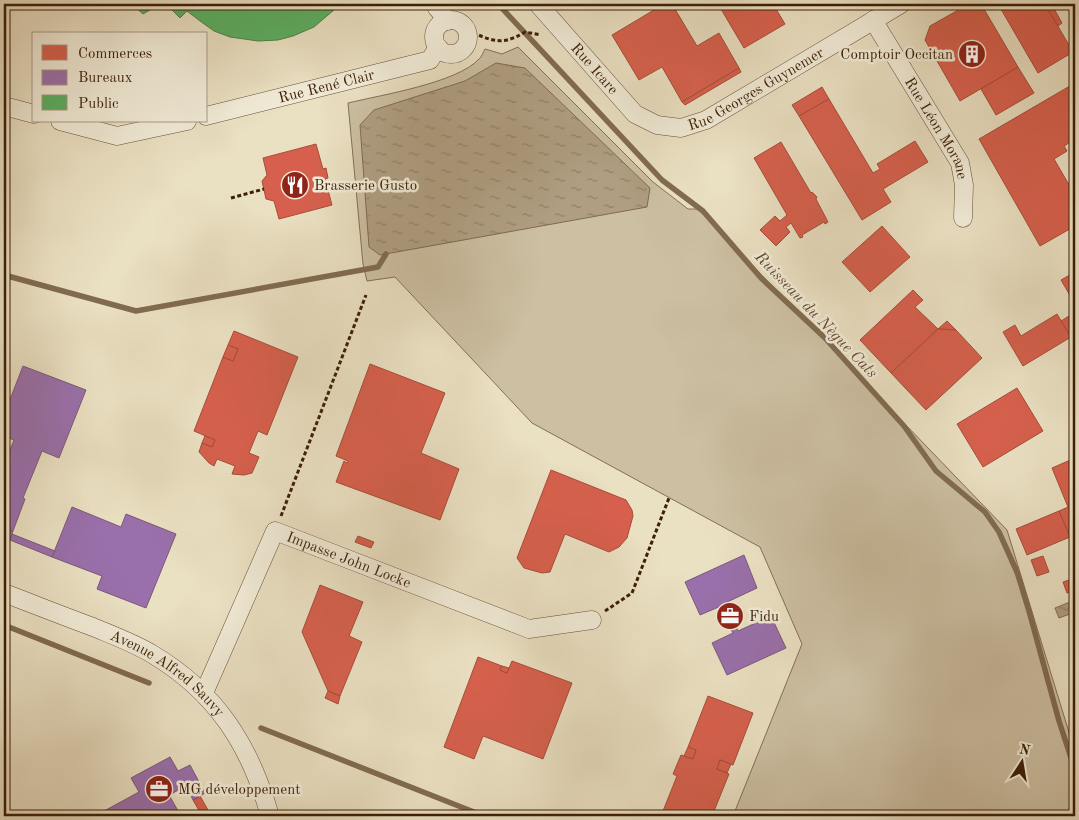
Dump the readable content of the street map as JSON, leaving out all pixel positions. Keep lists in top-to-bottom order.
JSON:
{
  "streets": {
    "street": [
      "Rue Icare",
      "Rue René Clair",
      "Rue Georges Guynemer",
      "Rue Léon Morane",
      "Impasse John Locke",
      "Avenue Alfred Sauvy"
    ]
  },
  "crossings": [
    ["Rue Icare", "Rue Georges Guynemer"],
    ["Rue Georges Guynemer", "Rue Léon Morane"],
    ["Impasse John Locke", "Avenue Alfred Sauvy"]
  ],
  "water": ["Ruisseau du Nègue Cats"],
  "places": {
    "building": ["Comptoir Occitan"],
    "restaurant": ["Brasserie Gusto"],
    "office": ["Fidu", "MG développement"]
  },
  "legend": ["Commerces", "Bureaux", "Public"],
  "north": "top"
}
